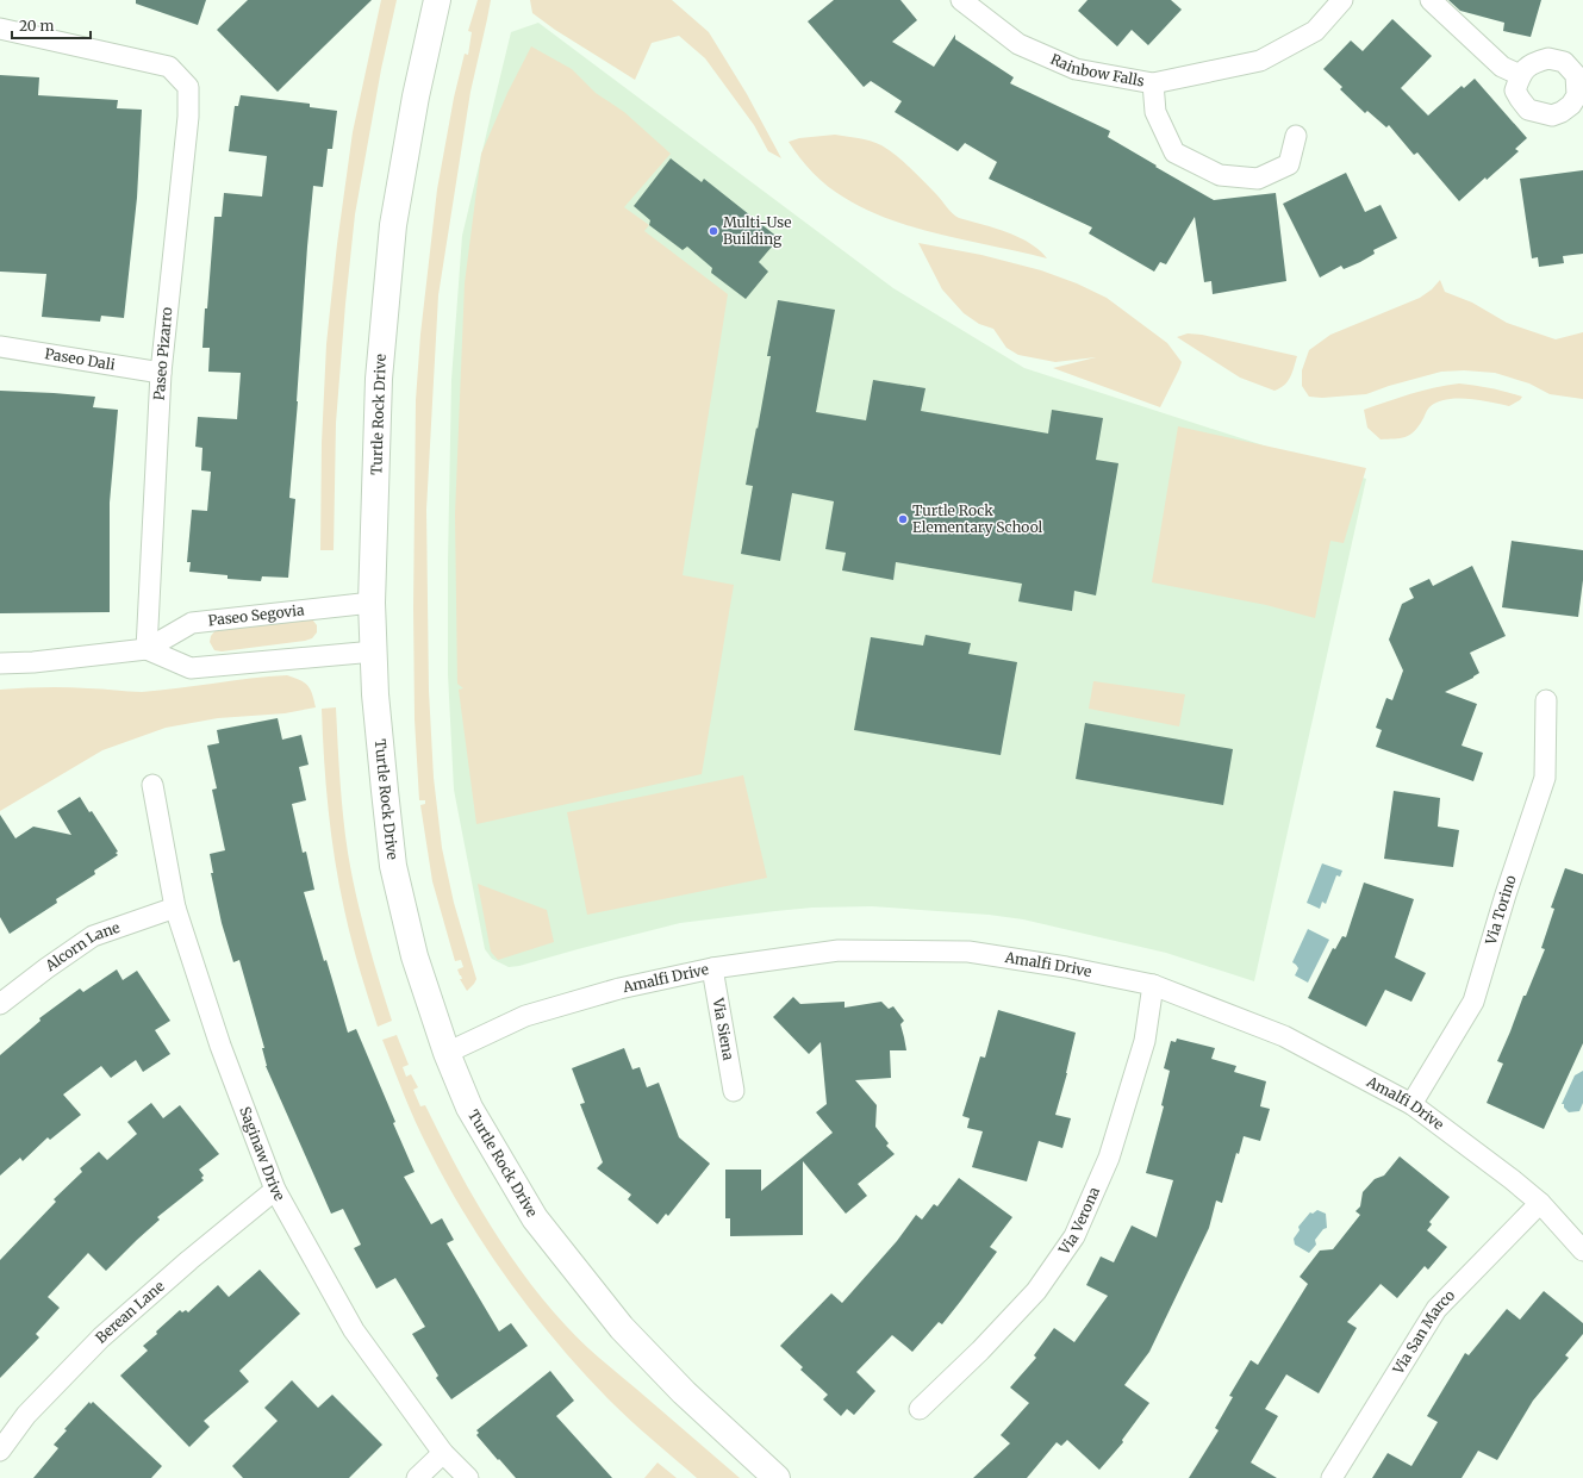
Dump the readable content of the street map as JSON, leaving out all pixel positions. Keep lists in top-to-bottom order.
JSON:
{
  "streets": {
    "street": [
      "Rainbow Falls",
      "Paseo Pizarro",
      "Paseo Dali",
      "Turtle Rock Drive",
      "Paseo Segovia",
      "Via Torino",
      "Alcorn Lane",
      "Amalfi Drive",
      "Via Siena",
      "Saginaw Drive",
      "Via Verona",
      "Berean Lane",
      "Via San Marco"
    ]
  },
  "crossings": [
    ["Paseo Pizarro", "Paseo Dali"],
    ["Paseo Pizarro", "Paseo Segovia"],
    ["Turtle Rock Drive", "Paseo Segovia"],
    ["Turtle Rock Drive", "Amalfi Drive"],
    ["Via Torino", "Amalfi Drive"],
    ["Alcorn Lane", "Saginaw Drive"],
    ["Amalfi Drive", "Via Siena"],
    ["Amalfi Drive", "Via Verona"],
    ["Amalfi Drive", "Via San Marco"],
    ["Saginaw Drive", "Berean Lane"]
  ],
  "places": ["Multi-Use Building", "Turtle Rock Elementary School"],
  "scale_bar": "20 m"
}
